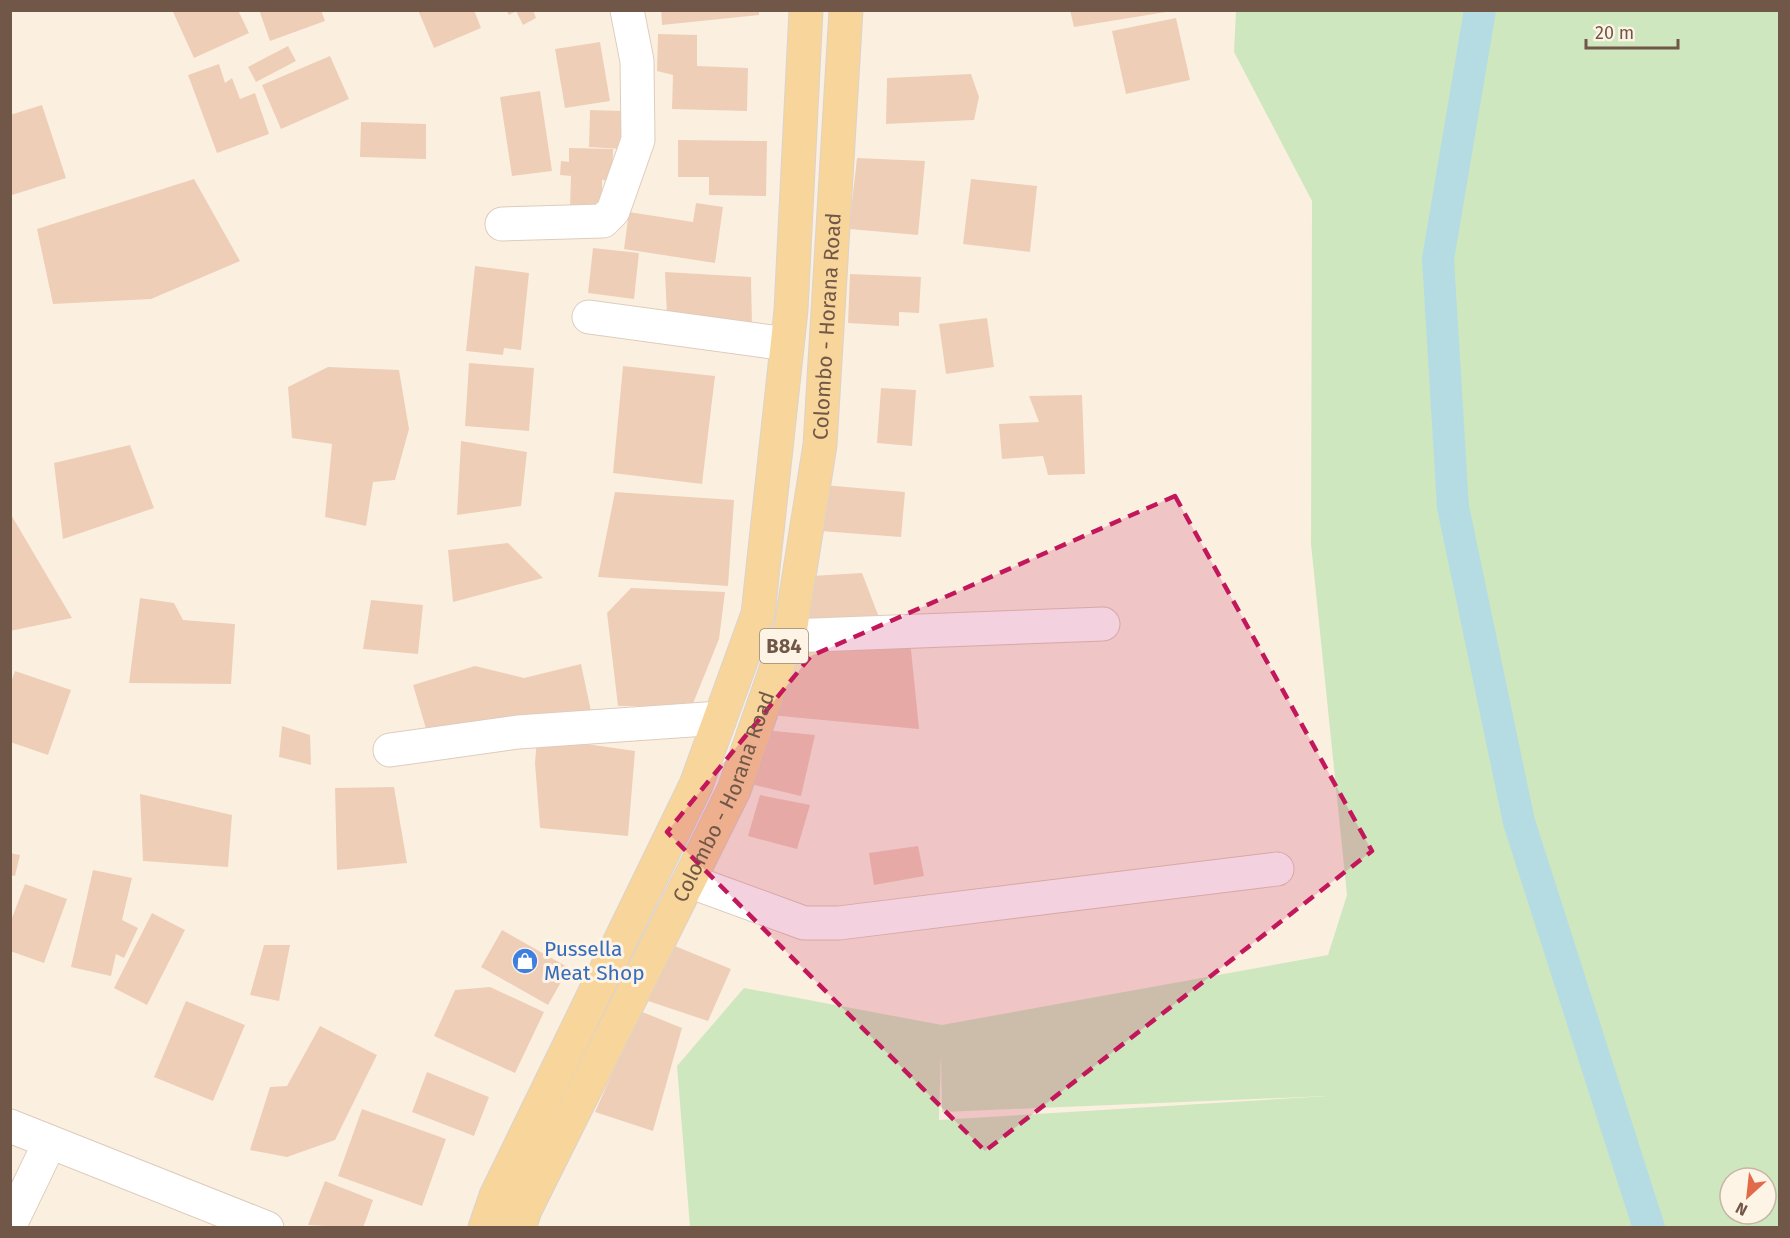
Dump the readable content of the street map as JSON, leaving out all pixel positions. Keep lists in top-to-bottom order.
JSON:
{
  "streets": {
    "main road": ["Colombo - Horana Road", "B84"]
  },
  "places": {
    "shop": ["Pussella Meat Shop"]
  },
  "scale_bar": "20 m",
  "north": "bottom left"
}
